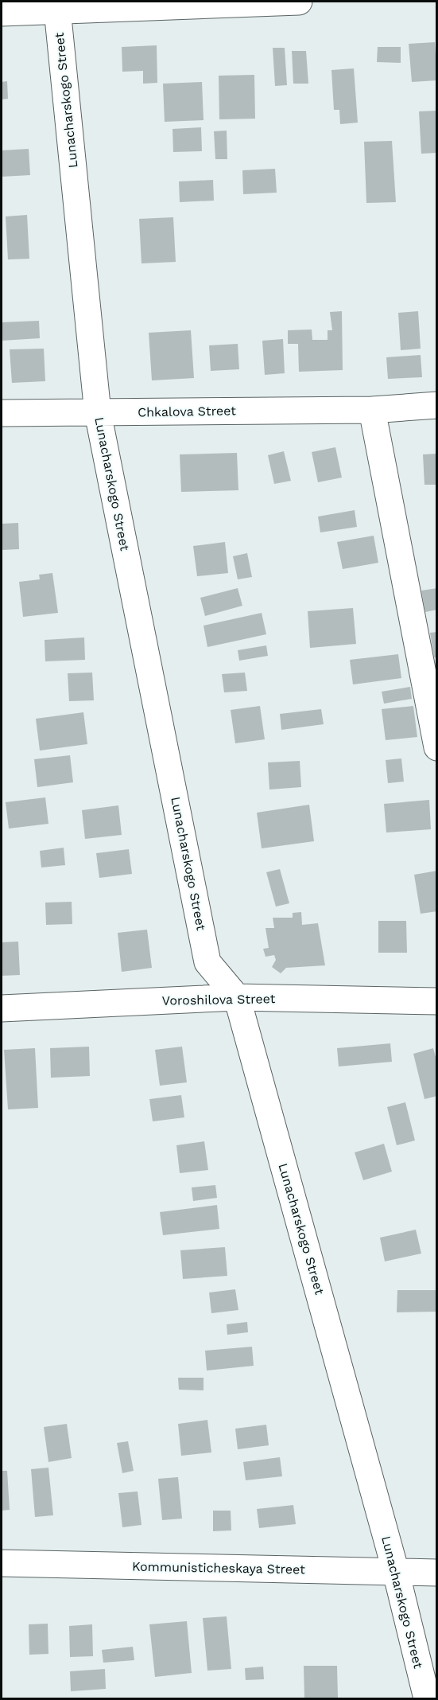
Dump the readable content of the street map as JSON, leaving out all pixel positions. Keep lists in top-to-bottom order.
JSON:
{
  "streets": {
    "street": [
      "Lunacharskogo Street",
      "Chkalova Street",
      "Voroshilova Street",
      "Kommunisticheskaya Street"
    ]
  },
  "crossings": [
    ["Lunacharskogo Street", "Chkalova Street"],
    ["Lunacharskogo Street", "Voroshilova Street"],
    ["Lunacharskogo Street", "Kommunisticheskaya Street"]
  ]
}
